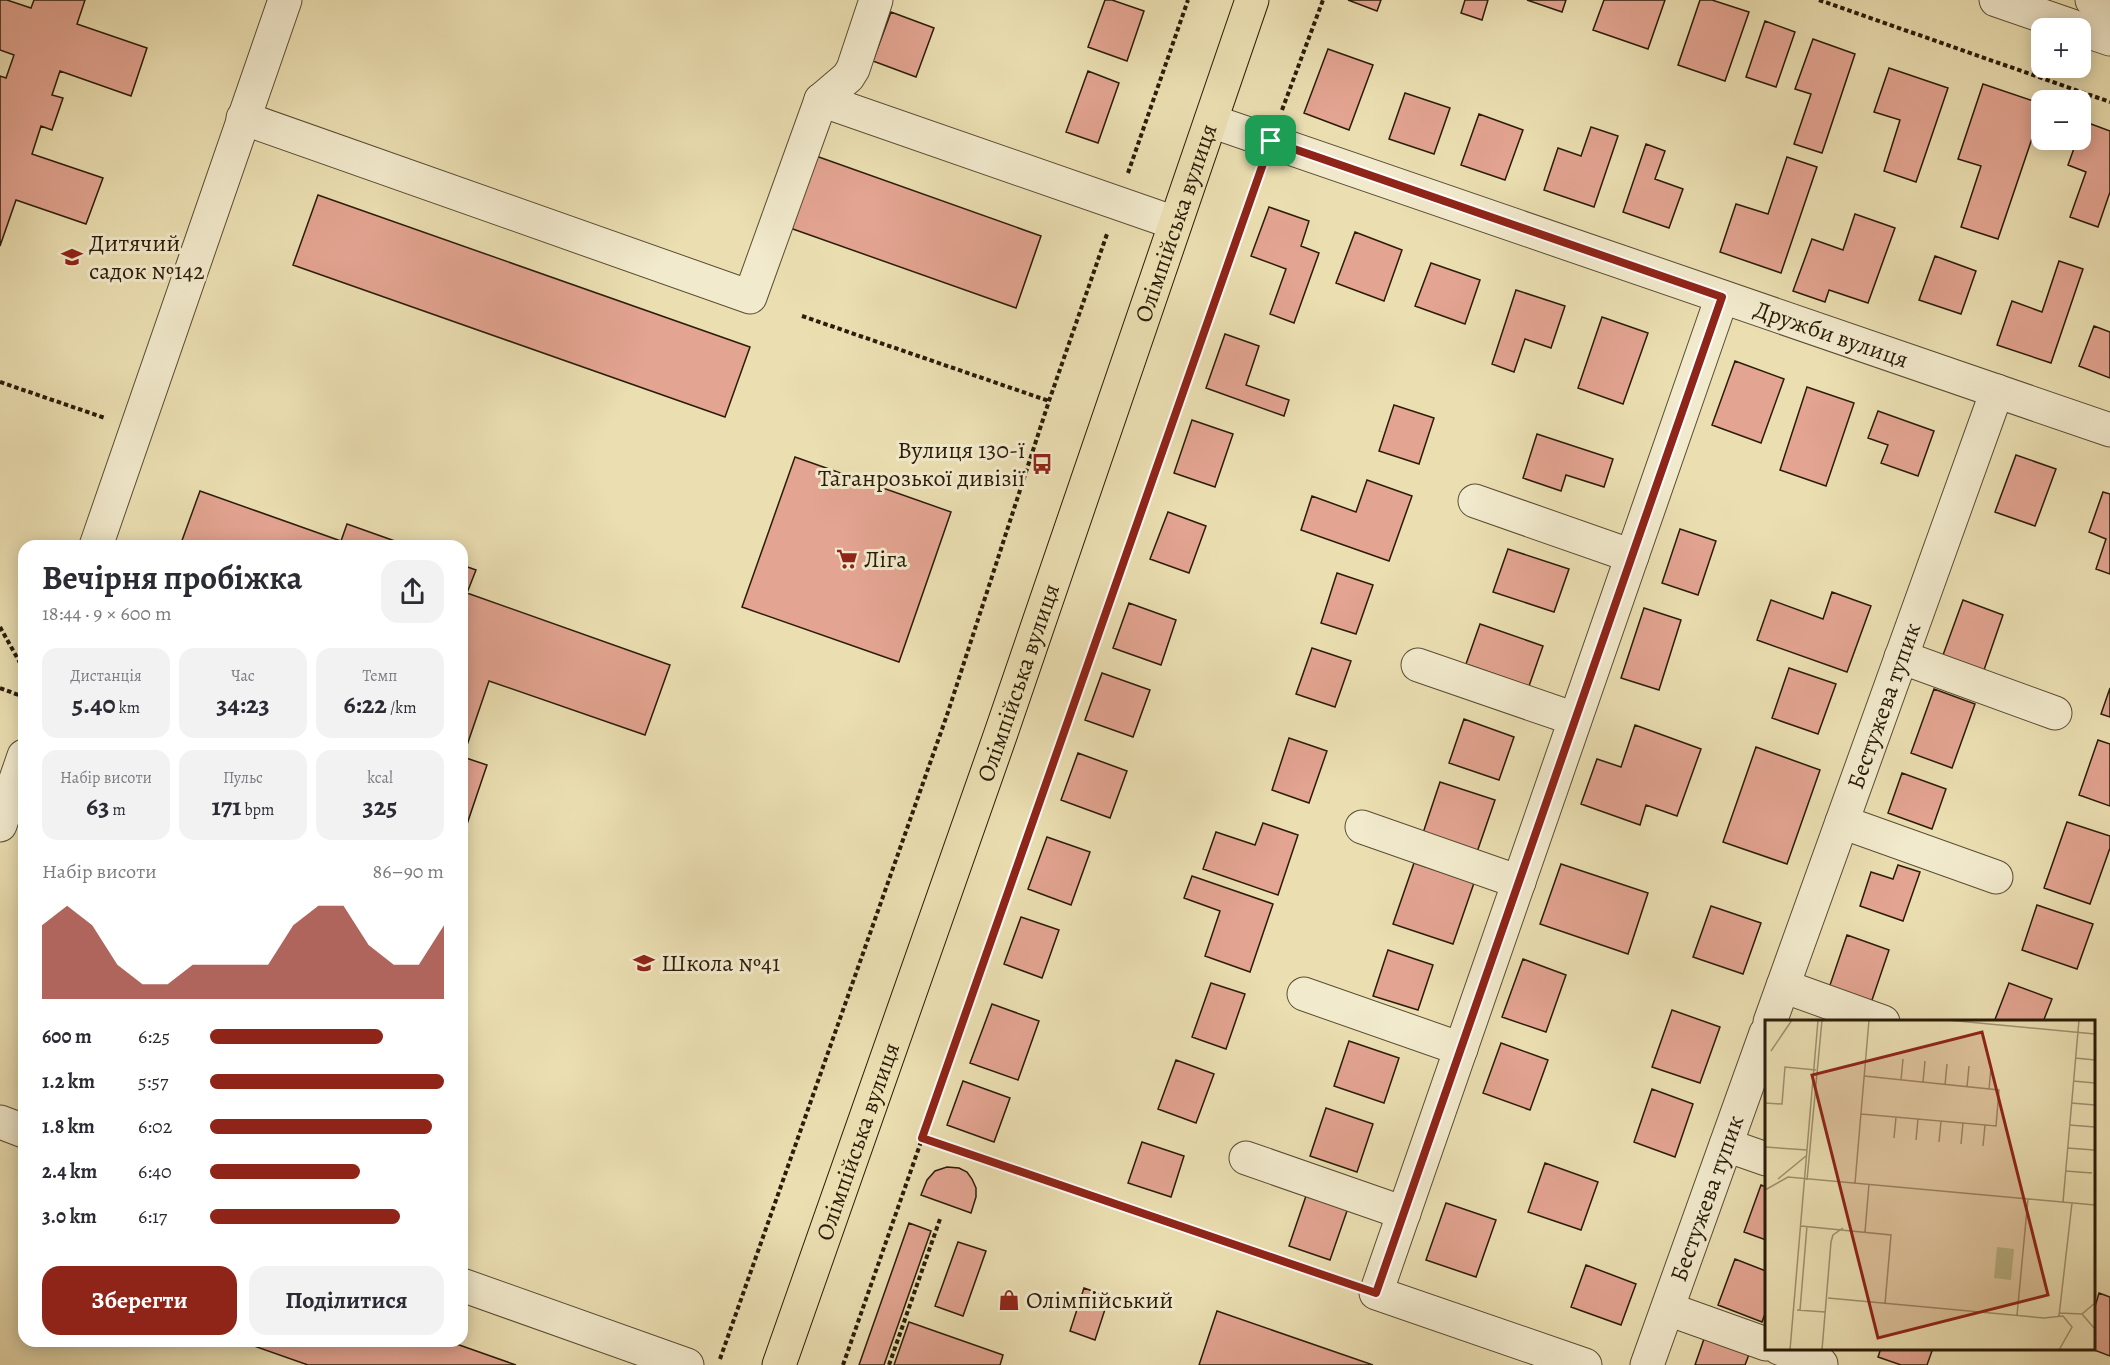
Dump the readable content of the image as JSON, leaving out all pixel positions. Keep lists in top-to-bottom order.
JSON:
{
  "streets": {
    "main road": ["Олімпійська вулиця"],
    "street": ["Дружби вулиця", "Бестужева тупик"]
  },
  "crossings": [
    ["Олімпійська вулиця", "Дружби вулиця"],
    ["Дружби вулиця", "Бестужева тупик"]
  ],
  "places": {
    "school or university": ["Дитячий садок №142", "Школа №41"],
    "bus stop": ["Вулиця 130-ї Таганрозької дивізії"],
    "supermarket": ["Ліга"],
    "shop": ["Олімпійський"]
  },
  "page": {
    "map_buttons": ["+", "−"],
    "heading": ["Вечірня пробіжка", "18:44 · 9 × 600 m"],
    "stats": [
      ["Дистанція", "5.40 km"],
      ["Час", "34:23"],
      ["Темп", "6:22 /km"],
      ["Набір висоти", "63 m"],
      ["Пульс", "171 bpm"],
      ["kcal", "325"]
    ],
    "chart": ["Набір висоти", "86–90 m"],
    "list": [
      {
        "name": "600 m",
        "note": "6:25"
      },
      {
        "name": "1.2 km",
        "note": "5:57"
      },
      {
        "name": "1.8 km",
        "note": "6:02"
      },
      {
        "name": "2.4 km",
        "note": "6:40"
      },
      {
        "name": "3.0 km",
        "note": "6:17"
      }
    ],
    "buttons": ["Зберегти", "Поділитися"]
  }
}
